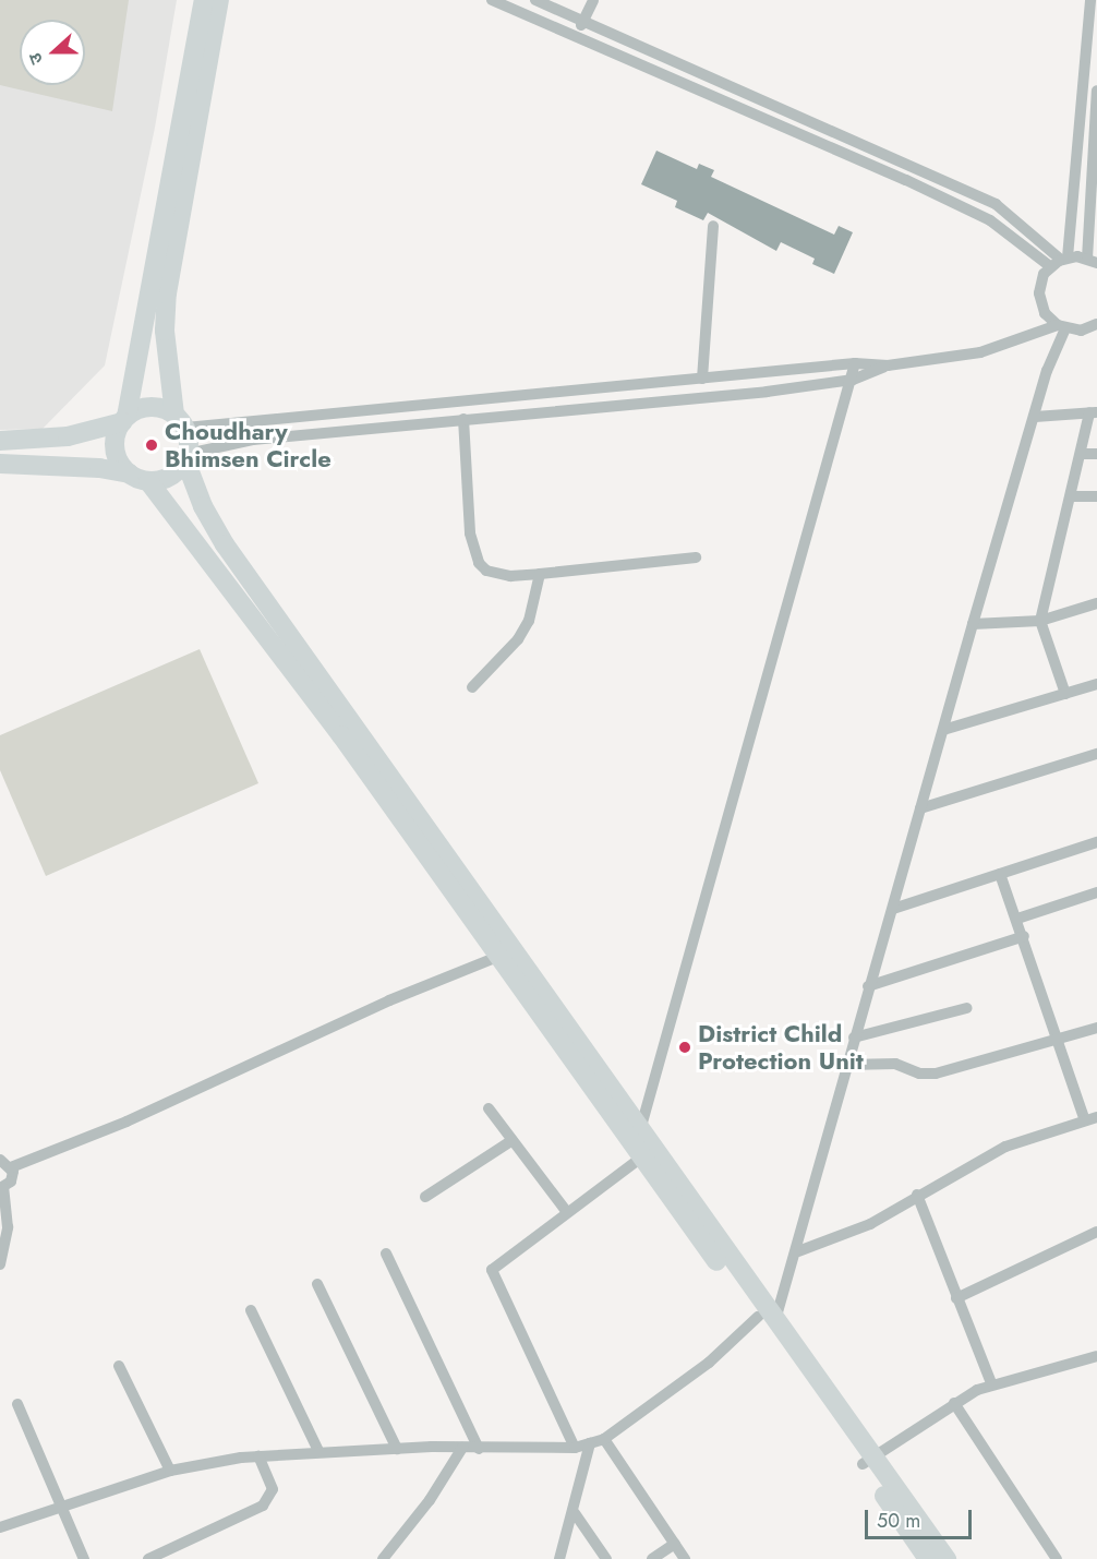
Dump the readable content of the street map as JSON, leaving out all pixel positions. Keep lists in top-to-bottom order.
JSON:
{
  "places": ["Choudhary Bhimsen Circle", "District Child Protection Unit"],
  "scale_bar": "50 m",
  "north": "left"
}
